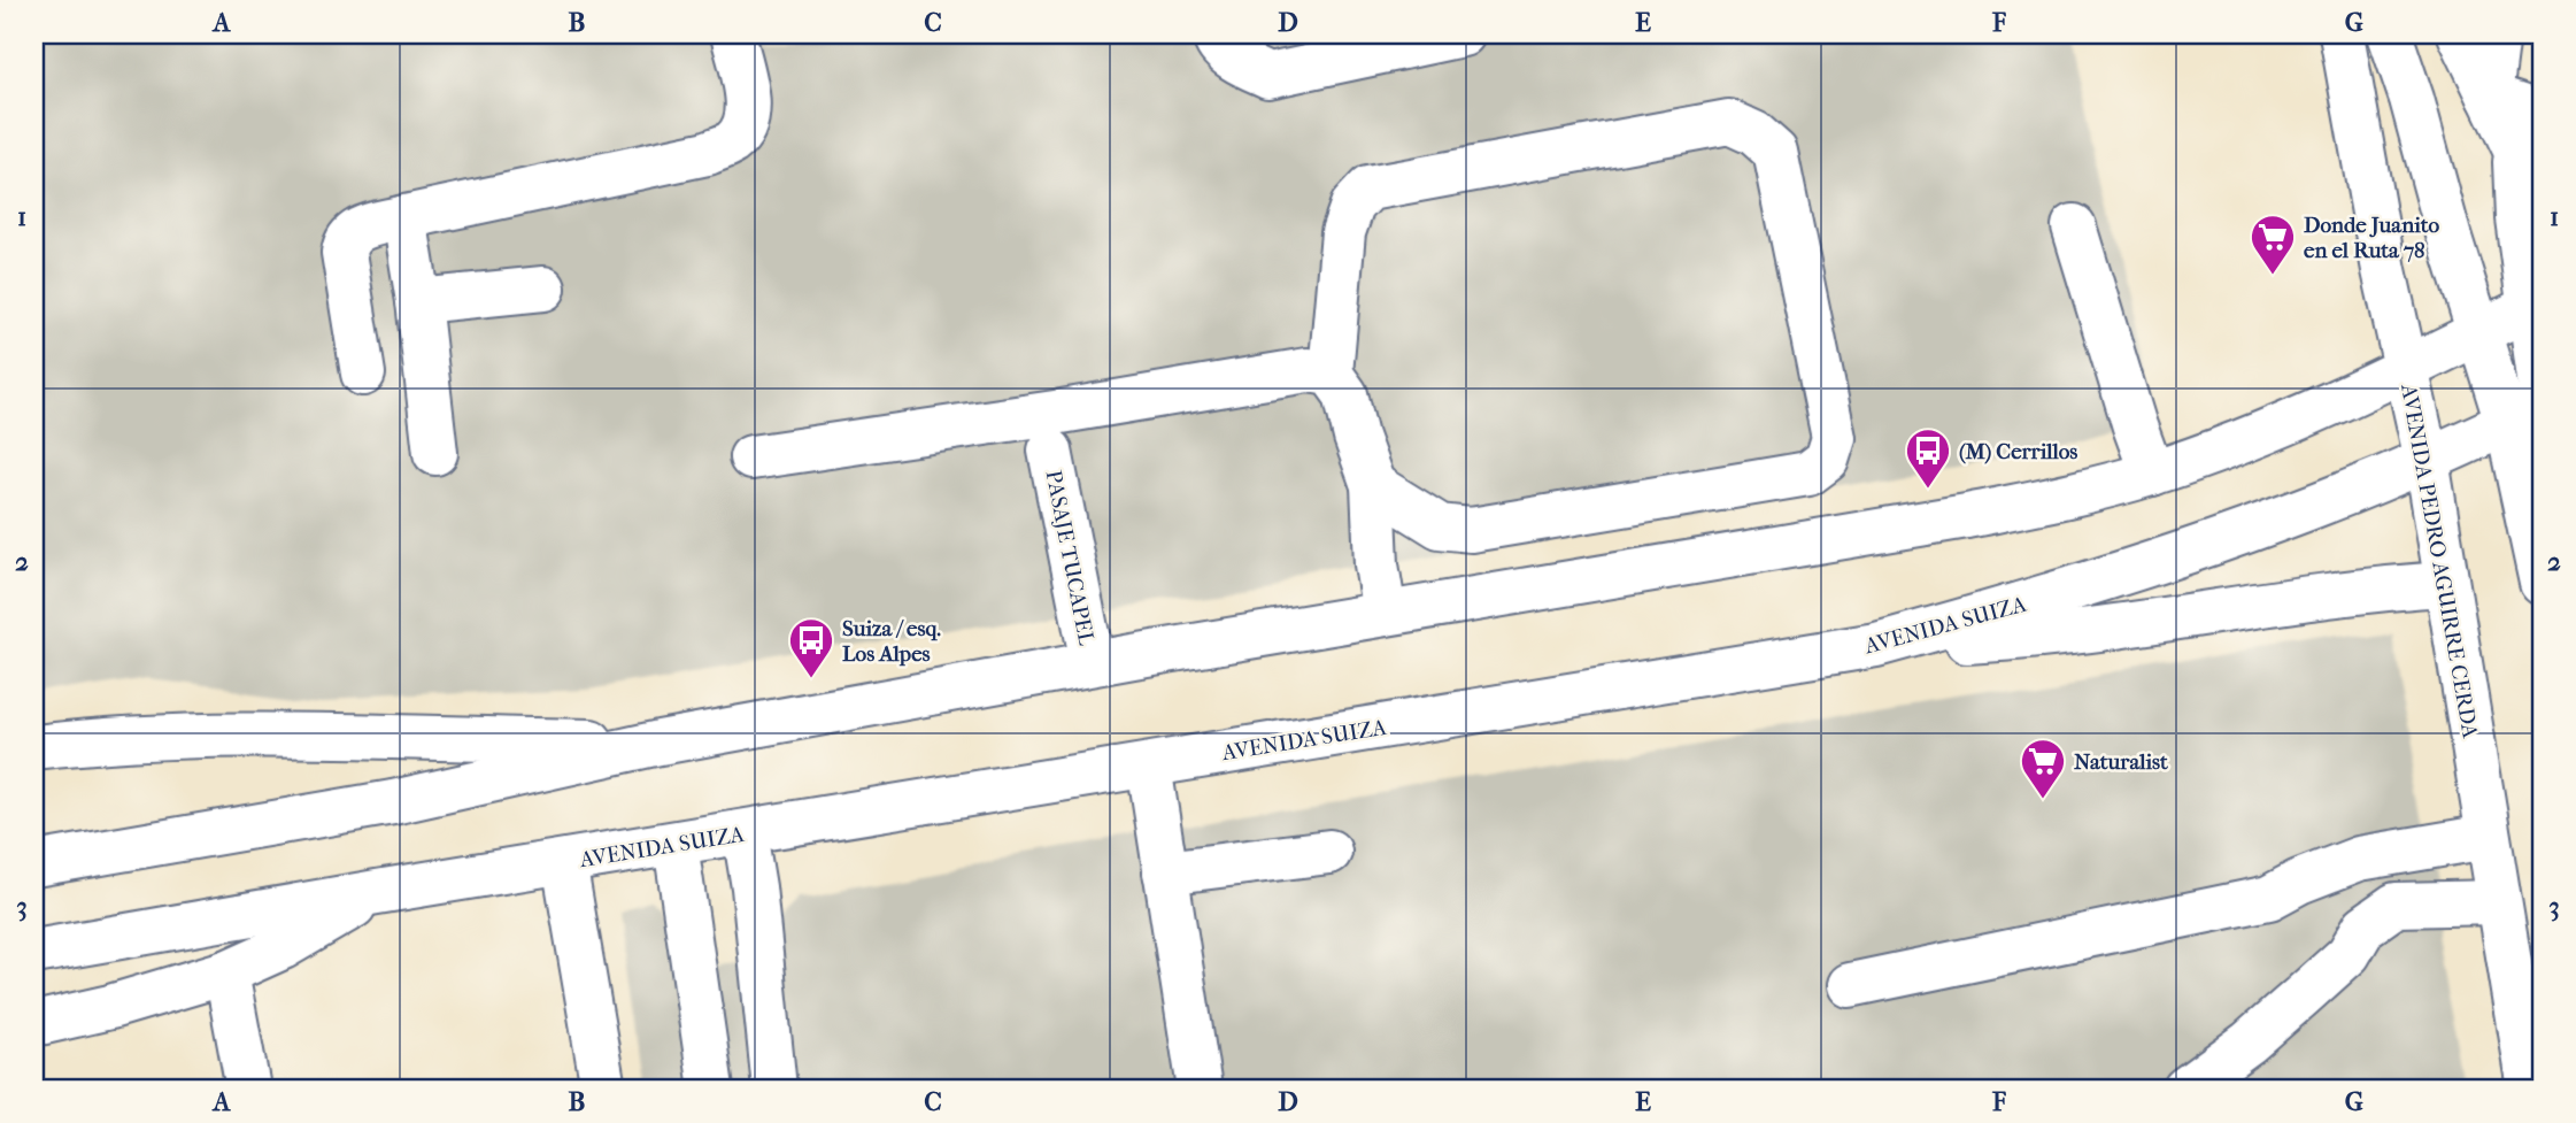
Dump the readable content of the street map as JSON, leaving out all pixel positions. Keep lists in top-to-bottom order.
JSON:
{
  "streets": {
    "main road": ["PASAJE TUCAPEL", "AVENIDA PEDRO AGUIRRE CERDA", "AVENIDA SUIZA"]
  },
  "crossings": [
    ["AVENIDA PEDRO AGUIRRE CERDA", "AVENIDA SUIZA"]
  ],
  "places": {
    "supermarket": ["Donde Juanito en el Ruta 78", "Naturalist"],
    "bus stop": ["(M) Cerrillos", "Suiza / esq. Los Alpes"]
  },
  "grid": {
    "columns": [
      "A",
      "B",
      "C",
      "D",
      "E",
      "F",
      "G"
    ],
    "rows": ["1", "2", "3"]
  }
}
